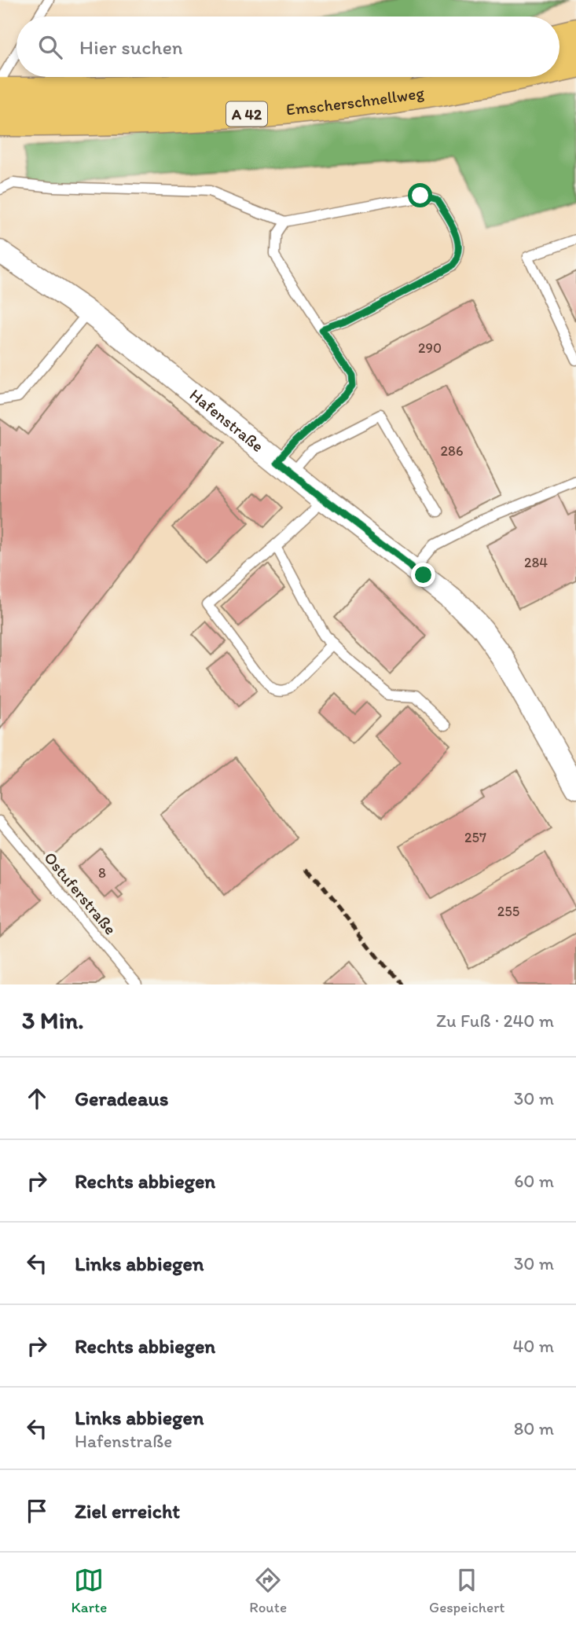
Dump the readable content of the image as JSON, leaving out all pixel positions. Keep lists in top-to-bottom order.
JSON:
{
  "streets": {
    "highway": ["Emscherschnellweg", "A 42"],
    "street": ["Hafenstraße"],
    "lane": ["Ostuferstraße"]
  },
  "house_numbers": [
    "290",
    "286",
    "284",
    "257",
    "8",
    "255"
  ],
  "page": {
    "search": "Hier suchen",
    "heading": ["3 Min.", "Zu Fuß · 240 m"],
    "list": [
      ["Geradeaus", "30 m"],
      ["Rechts abbiegen", "60 m"],
      ["Links abbiegen", "30 m"],
      ["Rechts abbiegen", "40 m"],
      ["Links abbiegen", "Hafenstraße", "80 m"],
      "Ziel erreicht"
    ],
    "nav": ["Karte", "Route", "Gespeichert"]
  }
}
